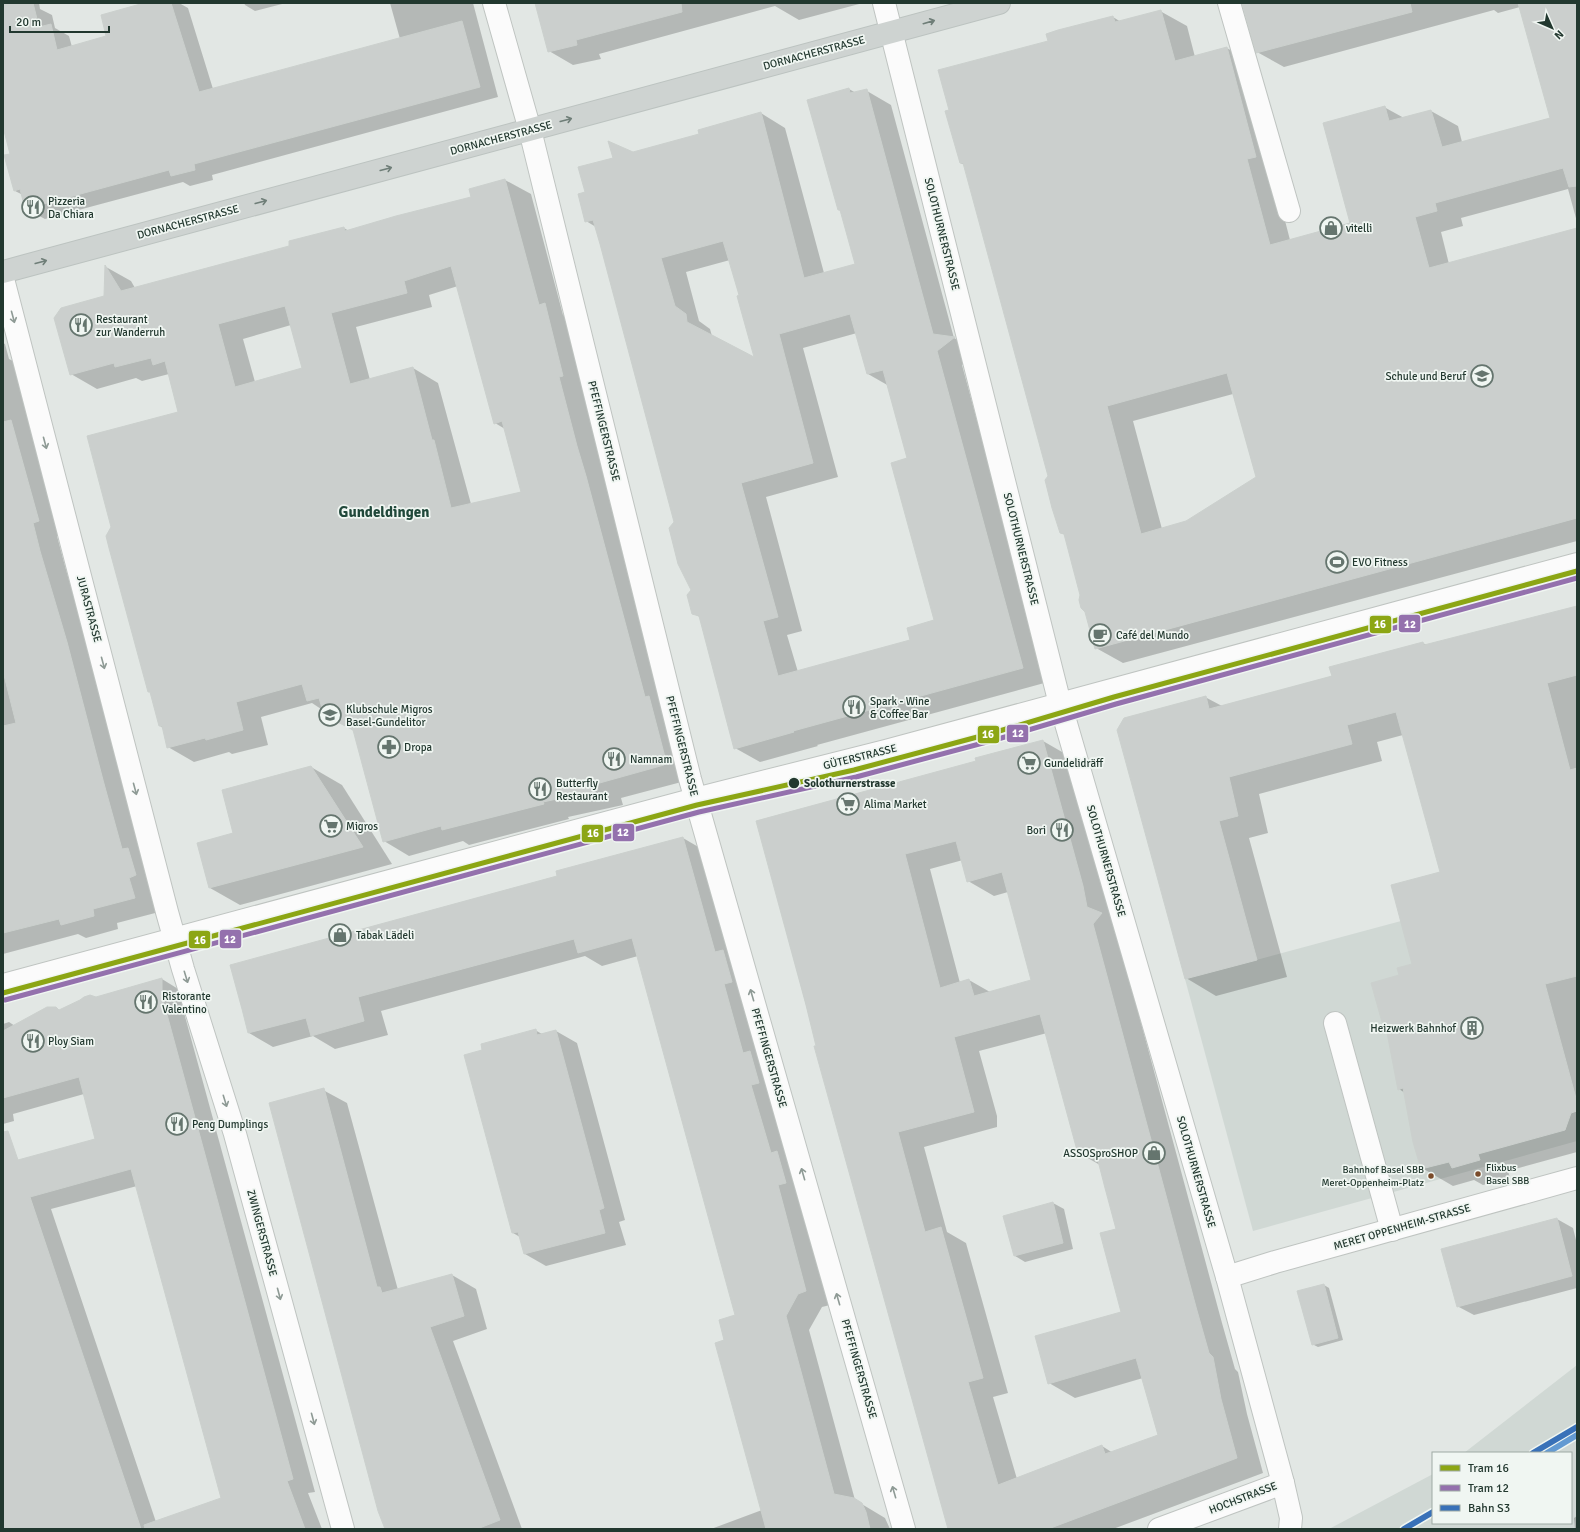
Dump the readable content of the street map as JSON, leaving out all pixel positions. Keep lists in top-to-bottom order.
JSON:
{
  "streets": {
    "main road": ["DORNACHERSTRASSE"],
    "street": [
      "SOLOTHURNERSTRASSE",
      "PFEFFINGERSTRASSE",
      "JURASTRASSE",
      "GÜTERSTRASSE",
      "MERET OPPENHEIM-STRASSE",
      "ZWINGERSTRASSE",
      "HOCHSTRASSE"
    ]
  },
  "crossings": [
    ["DORNACHERSTRASSE", "SOLOTHURNERSTRASSE"],
    ["DORNACHERSTRASSE", "PFEFFINGERSTRASSE"],
    ["SOLOTHURNERSTRASSE", "GÜTERSTRASSE"],
    ["SOLOTHURNERSTRASSE", "MERET OPPENHEIM-STRASSE"],
    ["SOLOTHURNERSTRASSE", "HOCHSTRASSE"],
    ["PFEFFINGERSTRASSE", "GÜTERSTRASSE"],
    ["JURASTRASSE", "GÜTERSTRASSE"],
    ["JURASTRASSE", "ZWINGERSTRASSE"],
    ["GÜTERSTRASSE", "ZWINGERSTRASSE"]
  ],
  "one_way": [
    "DORNACHERSTRASSE",
    "PFEFFINGERSTRASSE",
    "JURASTRASSE",
    "ZWINGERSTRASSE"
  ],
  "districts": ["Gundeldingen"],
  "places": {
    "restaurant": [
      "Pizzeria Da Chiara",
      "Restaurant zur Wanderruh",
      "Spark - Wine & Coffee Bar",
      "Namnam",
      "Butterfly Restaurant",
      "Bori",
      "Ristorante Valentino",
      "Ploy Siam",
      "Peng Dumplings"
    ],
    "shop": ["vitelli", "Tabak Lädeli", "ASSOSproSHOP"],
    "school or university": ["Schule und Beruf", "Klubschule Migros Basel-Gundelitor"],
    "sports": ["EVO Fitness"],
    "cafe": ["Café del Mundo"],
    "pharmacy": ["Dropa"],
    "supermarket": ["Gundelidräff", "Alima Market", "Migros"],
    "other": ["Solothurnerstrasse", "Flixbus Basel SBB", "Bahnhof Basel SBB Meret-Oppenheim-Platz"],
    "building": ["Heizwerk Bahnhof"]
  },
  "lines": ["tram line 16", "tram line 12", "rail line S3"],
  "legend": ["Tram 16", "Tram 12", "Bahn S3"],
  "scale_bar": "20 m",
  "north": "bottom right"
}
